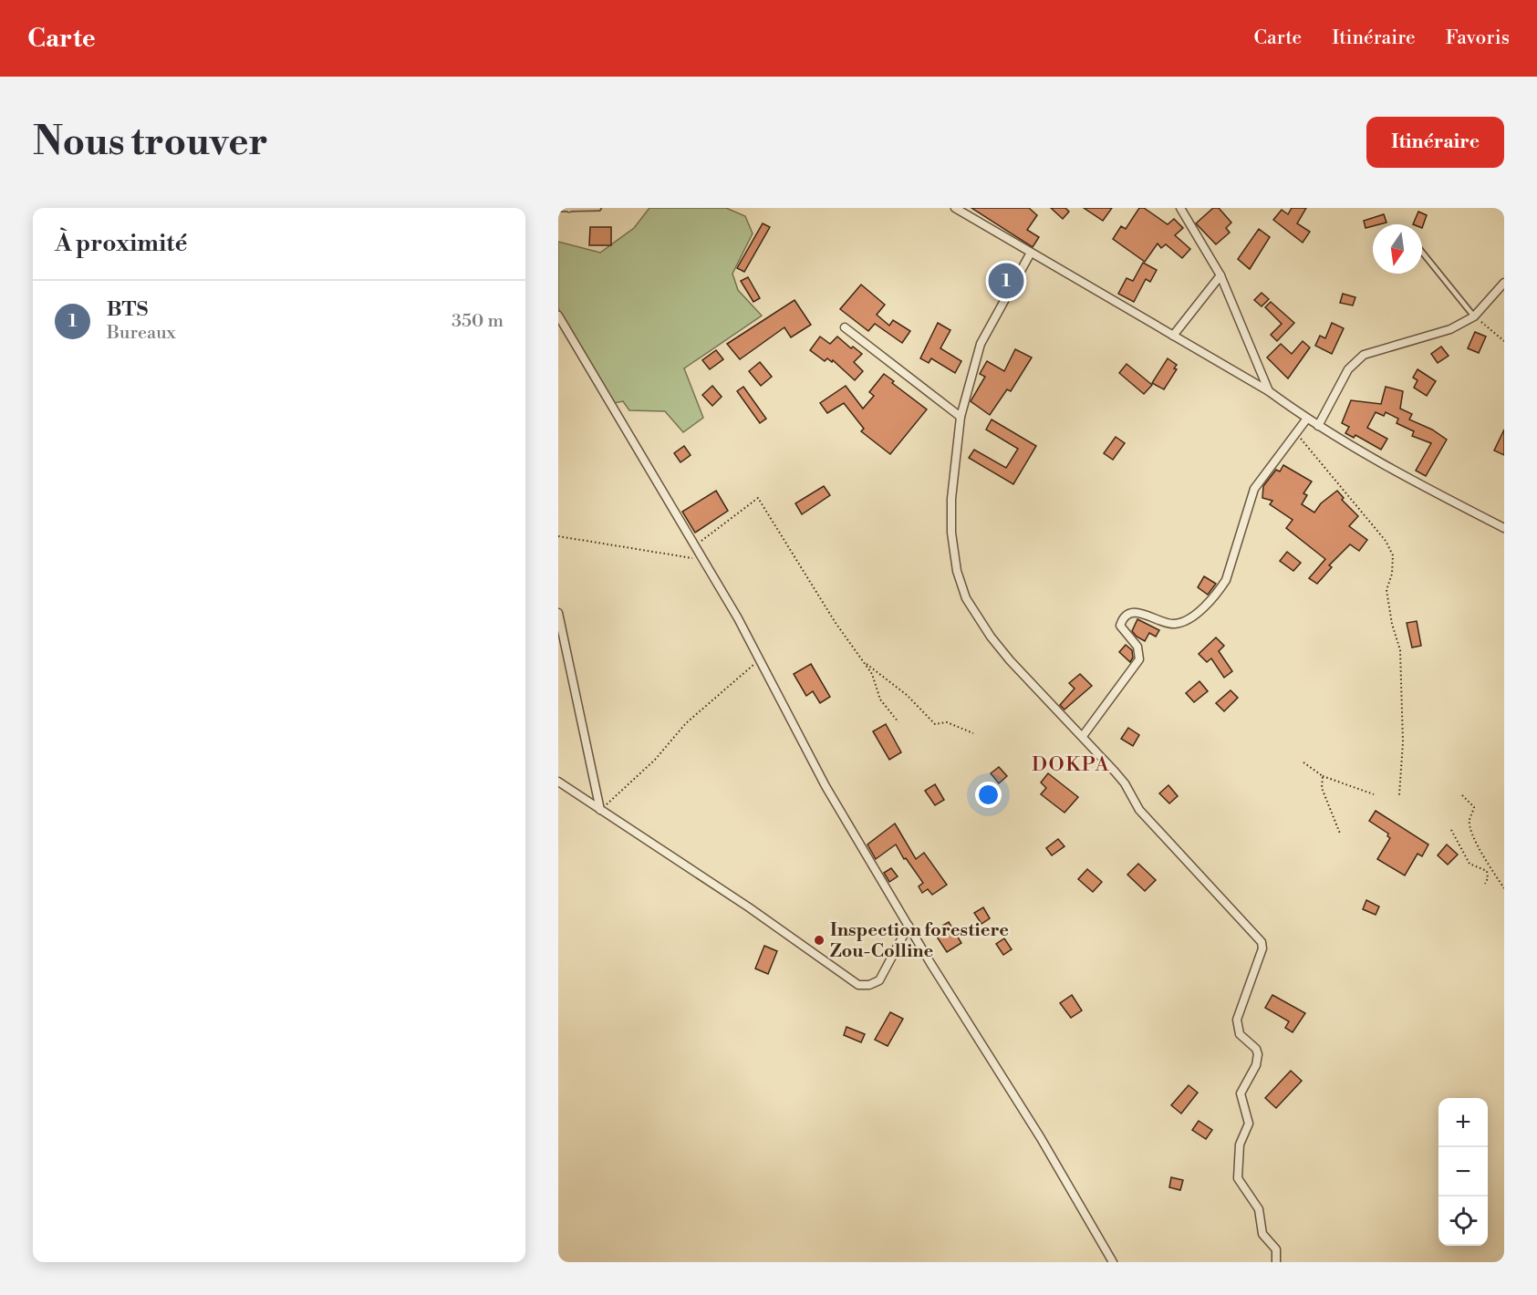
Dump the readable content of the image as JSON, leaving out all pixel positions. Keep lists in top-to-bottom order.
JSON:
{
  "districts": ["DOKPA"],
  "places": ["Inspection forestiere Zou-Colline"],
  "north": "bottom",
  "page": {
    "header": "Carte",
    "nav": ["Carte", "Itinéraire", "Favoris"],
    "buttons": "Itinéraire",
    "title": "Nous trouver",
    "heading": "À proximité",
    "pins": "1",
    "list": [
      {
        "mark": "1",
        "name": "BTS",
        "note": "Bureaux",
        "value": "350 m"
      }
    ],
    "map_buttons": ["+", "−"]
  }
}
